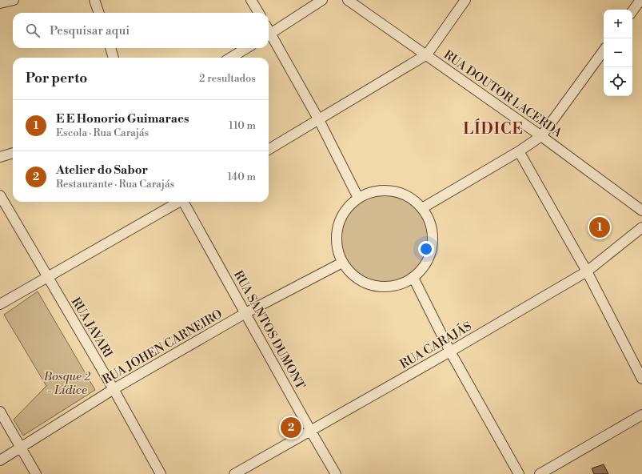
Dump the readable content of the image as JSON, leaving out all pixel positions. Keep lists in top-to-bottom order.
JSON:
{
  "streets": {
    "street": [
      "RUA DOUTOR LACERDA",
      "RUA JAVARI",
      "RUA SANTOS DUMONT",
      "RUA CARAJÁS",
      "RUA JOHEN CARNEIRO"
    ]
  },
  "crossings": [
    ["RUA JAVARI", "RUA JOHEN CARNEIRO"],
    ["RUA SANTOS DUMONT", "RUA CARAJÁS"],
    ["RUA SANTOS DUMONT", "RUA JOHEN CARNEIRO"]
  ],
  "districts": ["LÍDICE"],
  "parks": ["Bosque 2 - Lídice"],
  "page": {
    "map_buttons": ["+", "−"],
    "search": "Pesquisar aqui",
    "heading": ["Por perto", "2 resultados"],
    "list": [
      {
        "mark": "1",
        "name": "E E Honorio Guimaraes",
        "note": "Escola · Rua Carajás",
        "value": "110 m"
      },
      {
        "mark": "2",
        "name": "Atelier do Sabor",
        "note": "Restaurante · Rua Carajás",
        "value": "140 m"
      }
    ],
    "pins": ["1", "2"]
  }
}
